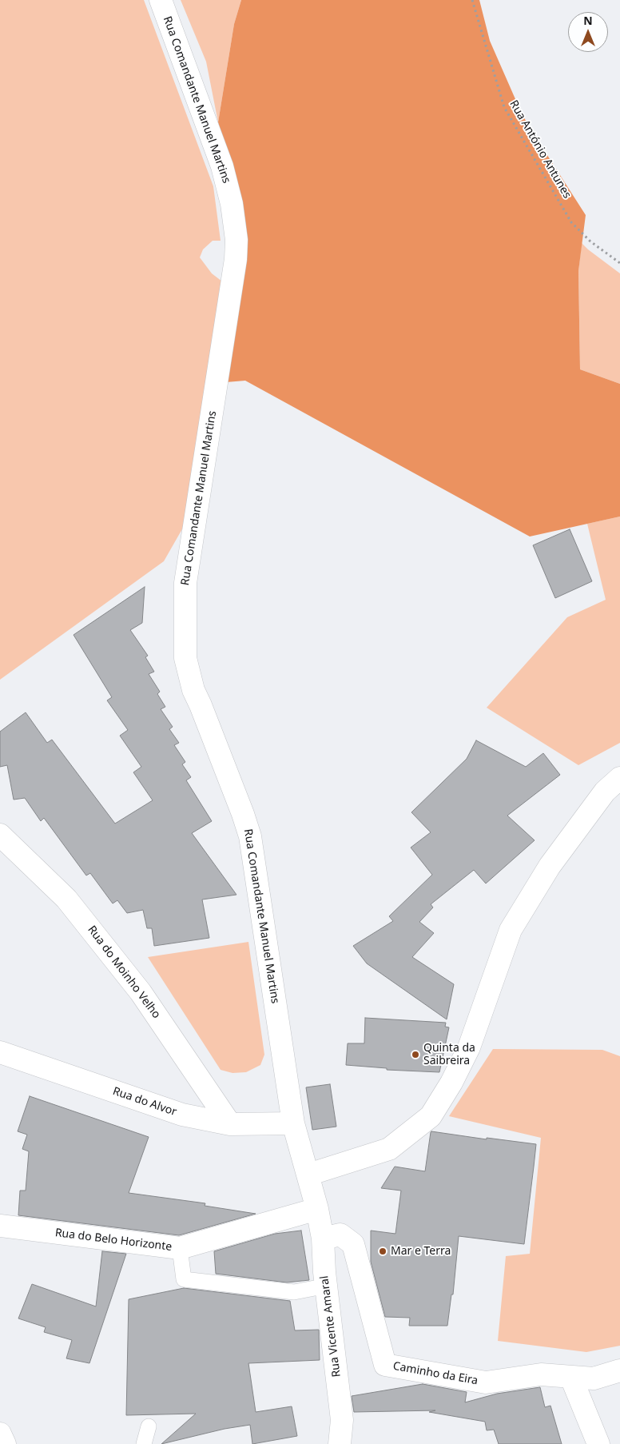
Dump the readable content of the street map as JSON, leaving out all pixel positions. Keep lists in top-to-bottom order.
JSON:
{
  "streets": {
    "street": [
      "Rua Comandante Manuel Martins",
      "Rua do Moinho Velho",
      "Rua do Alvor",
      "Rua do Belo Horizonte",
      "Rua Vicente Amaral",
      "Caminho da Eira"
    ],
    "path": ["Rua António Antunes"]
  },
  "crossings": [
    ["Rua Comandante Manuel Martins", "Rua do Alvor"],
    ["Rua Comandante Manuel Martins", "Rua do Belo Horizonte"],
    ["Rua Comandante Manuel Martins", "Rua Vicente Amaral"],
    ["Rua do Moinho Velho", "Rua do Alvor"],
    ["Rua do Belo Horizonte", "Rua Vicente Amaral"],
    ["Rua Vicente Amaral", "Caminho da Eira"]
  ],
  "places": ["Quinta da Saibreira", "Mar e Terra"],
  "north": "top"
}
